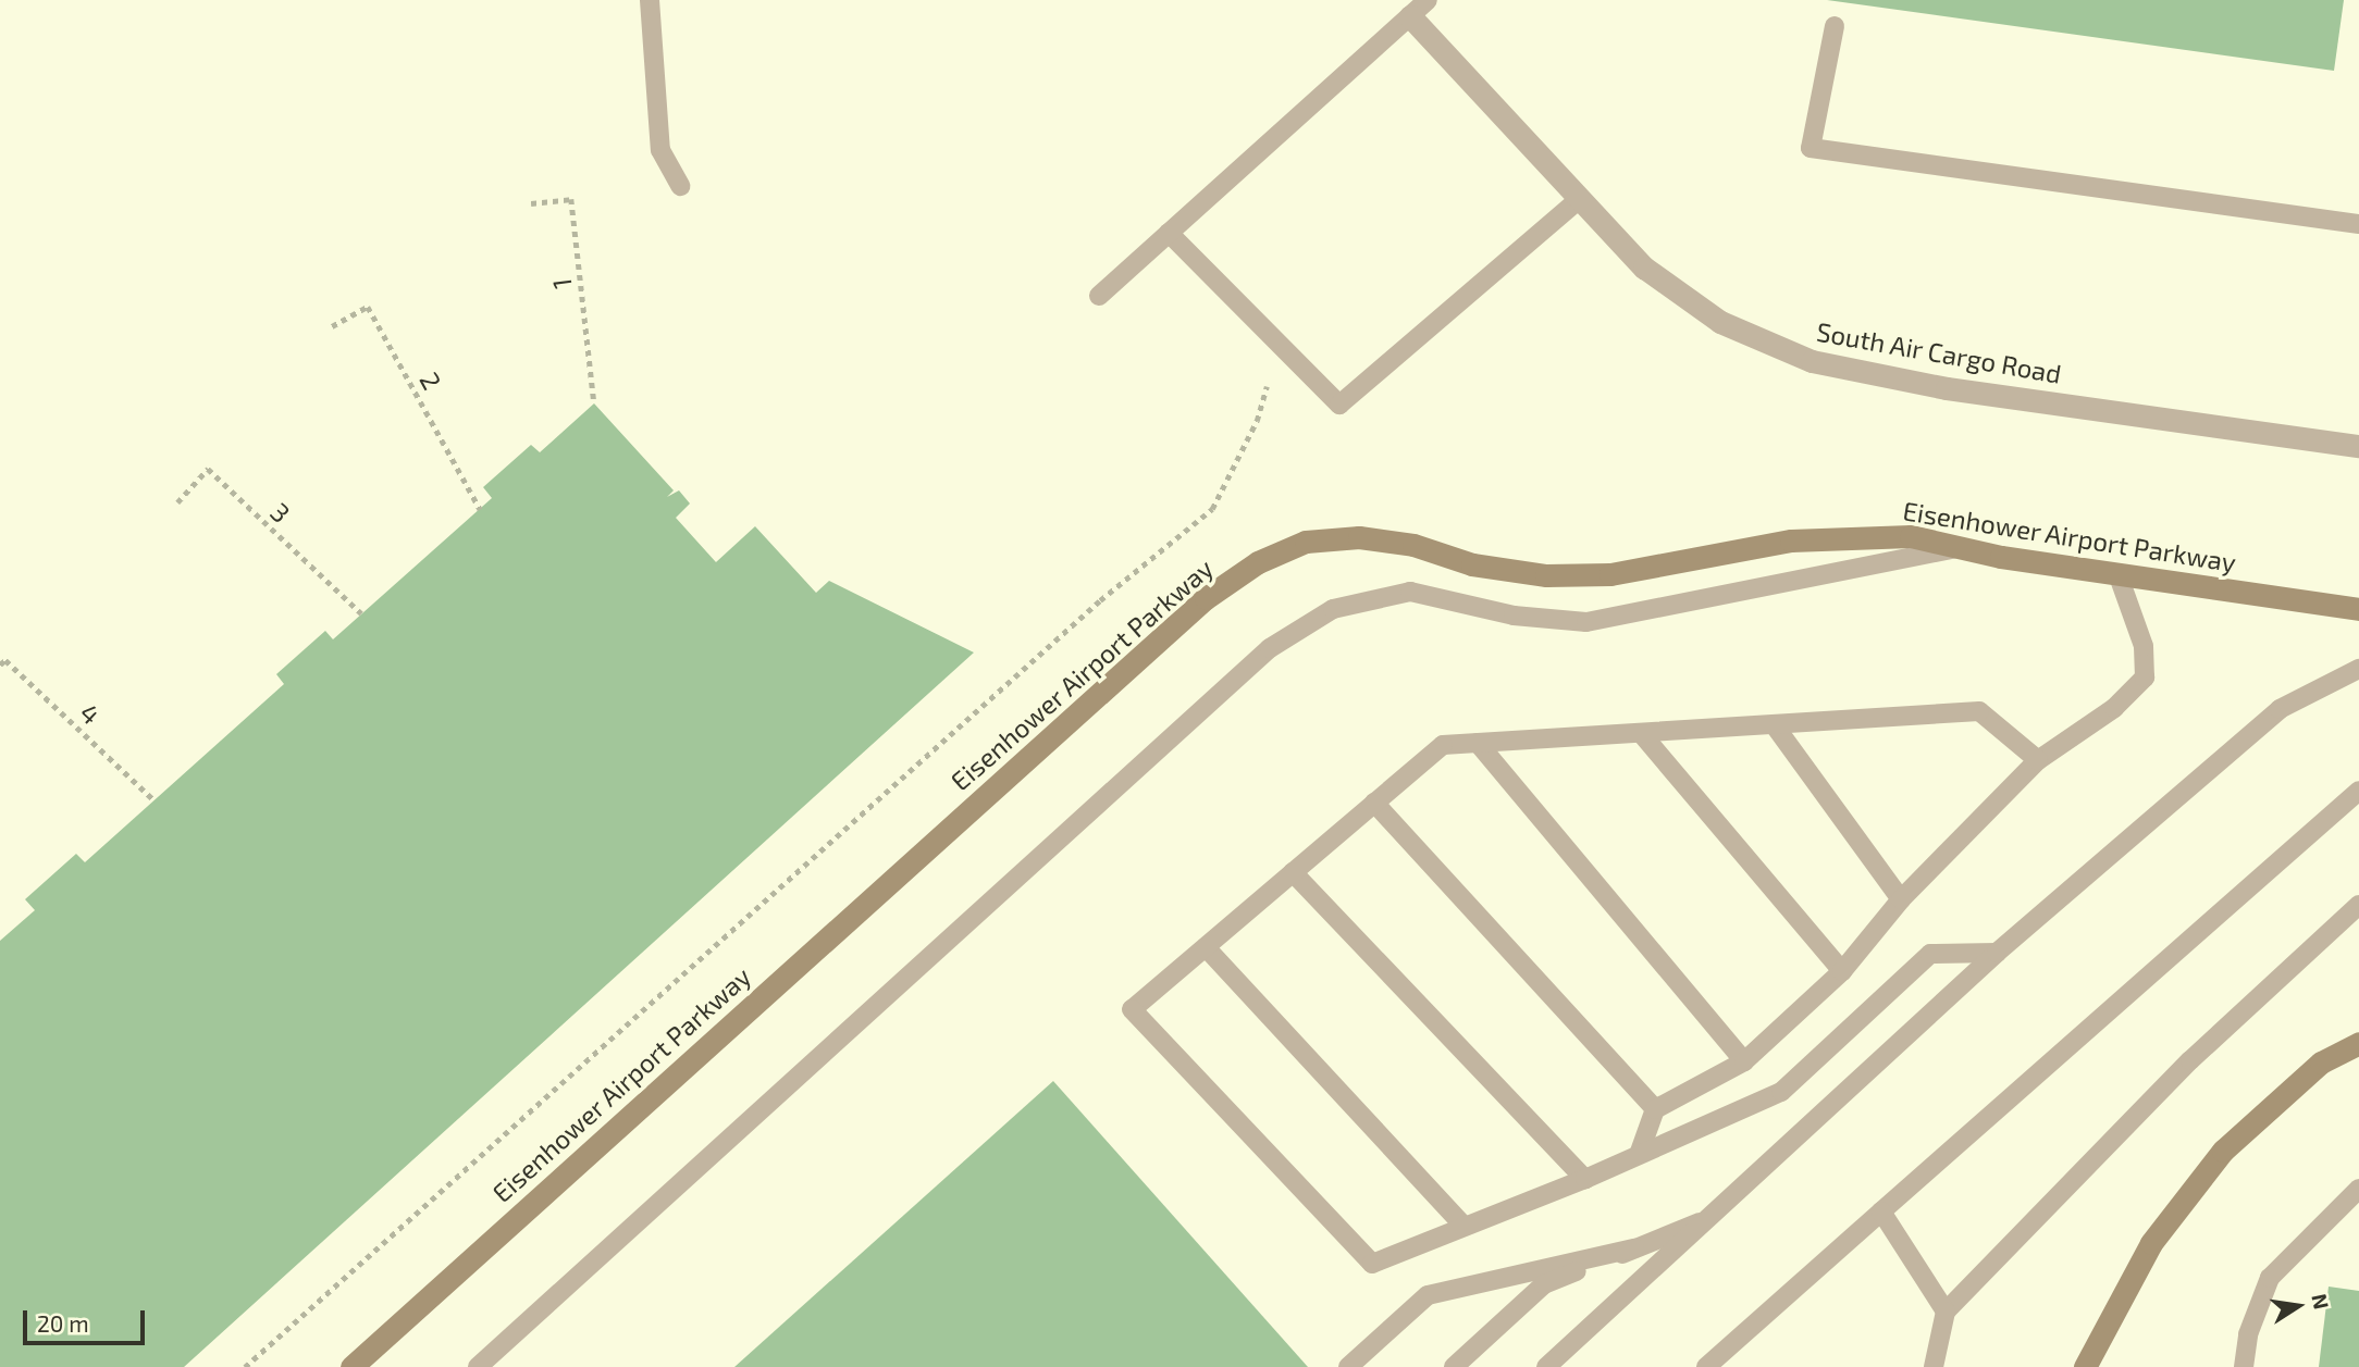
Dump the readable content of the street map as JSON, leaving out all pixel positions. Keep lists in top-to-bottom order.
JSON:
{
  "streets": {
    "main road": ["Eisenhower Airport Parkway"],
    "street": ["South Air Cargo Road"],
    "path": [
      "1",
      "2",
      "3",
      "4"
    ]
  },
  "scale_bar": "20 m",
  "north": "right"
}
